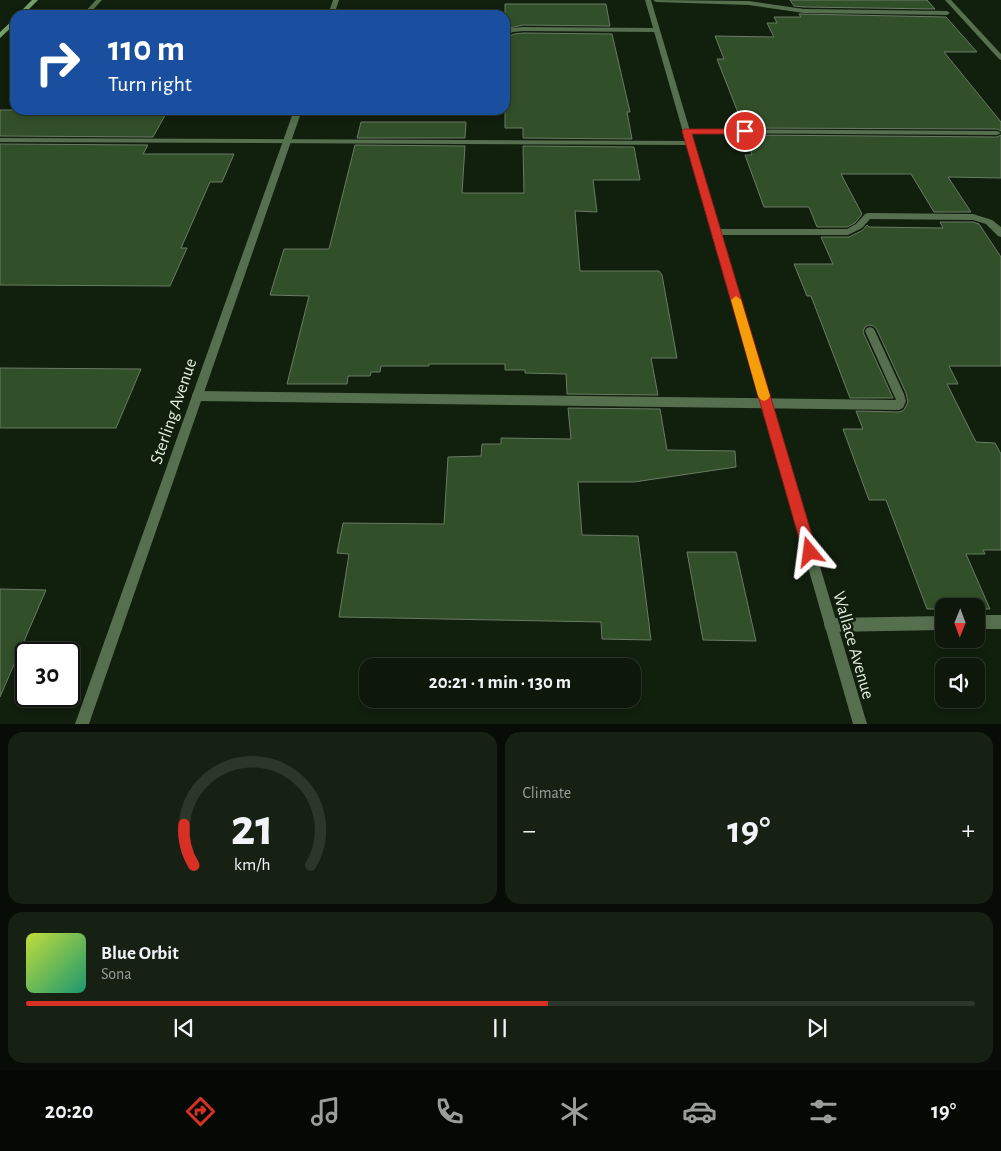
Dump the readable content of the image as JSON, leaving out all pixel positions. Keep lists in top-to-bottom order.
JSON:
{
  "streets": {
    "street": ["Sterling Avenue", "Wallace Avenue"]
  },
  "north": "bottom",
  "page": {
    "turn": ["110 m", "Turn right"],
    "limit": "30",
    "trip": "20:21 · 1 min · 130 m",
    "tile": "Climate",
    "heat": ["−", "19°", "+"],
    "song": ["Blue Orbit", "Sona"],
    "tabs": ["20:20", "19°"],
    "gauge": ["21", "km/h"]
  }
}
